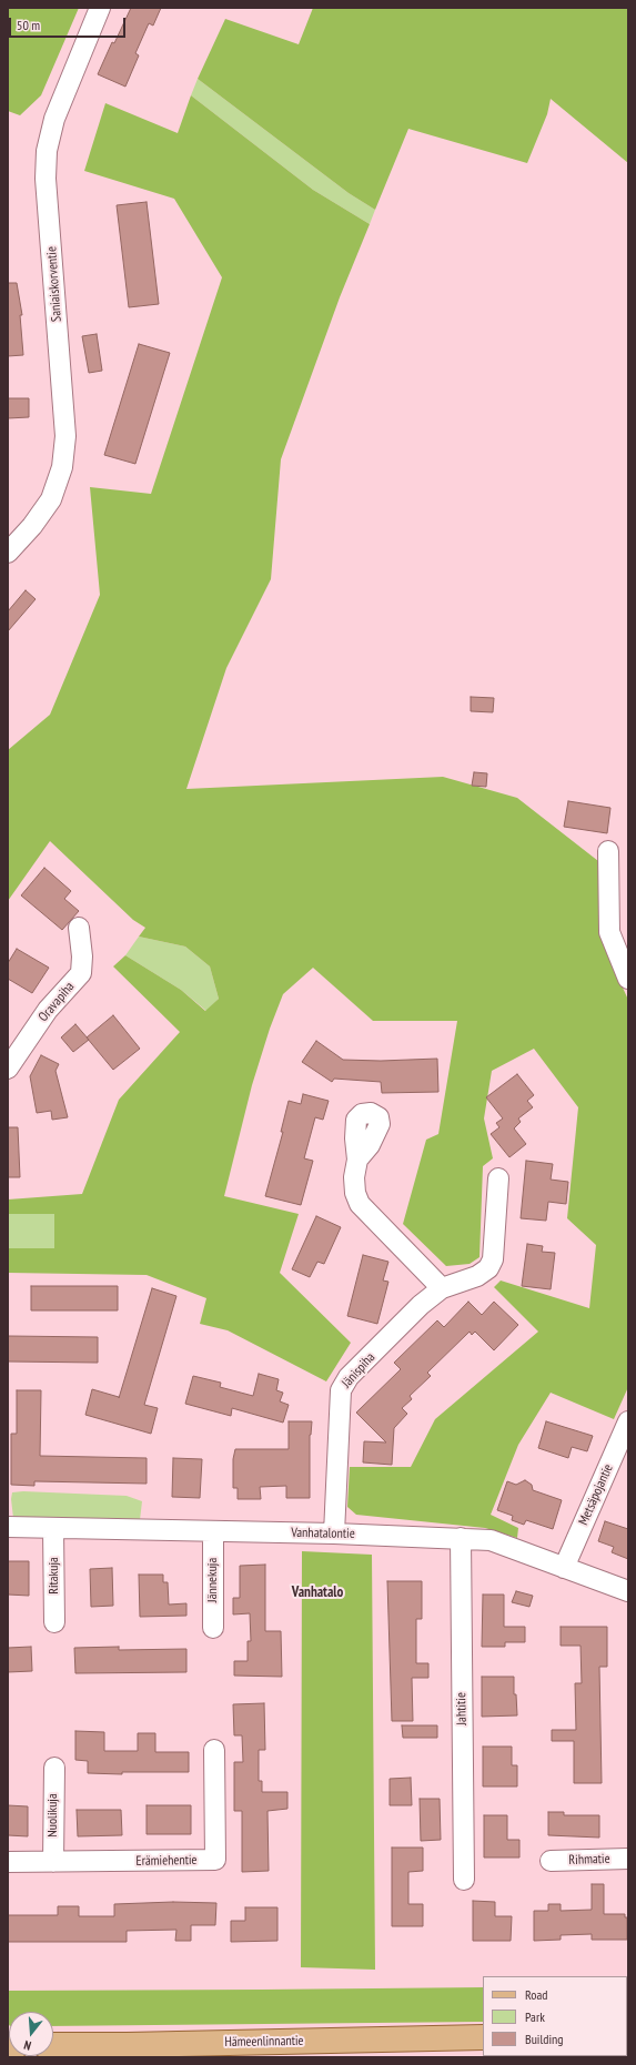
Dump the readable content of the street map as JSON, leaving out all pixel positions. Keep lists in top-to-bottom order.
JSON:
{
  "streets": {
    "main road": ["Hämeenlinnantie"],
    "street": [
      "Saniaiskorventie",
      "Oravapiha",
      "Jänispiha",
      "Metsäpojantie",
      "Vanhatalontie",
      "Ritakuja",
      "Jännekuja",
      "Jahtitie",
      "Nuolikuja",
      "Rihmatie",
      "Erämiehentie"
    ]
  },
  "crossings": [
    ["Jänispiha", "Vanhatalontie"],
    ["Metsäpojantie", "Vanhatalontie"],
    ["Vanhatalontie", "Ritakuja"],
    ["Vanhatalontie", "Jännekuja"],
    ["Vanhatalontie", "Jahtitie"],
    ["Nuolikuja", "Erämiehentie"]
  ],
  "districts": ["Vanhatalo"],
  "legend": ["Road", "Park", "Building"],
  "scale_bar": "50 m",
  "north": "bottom"
}
